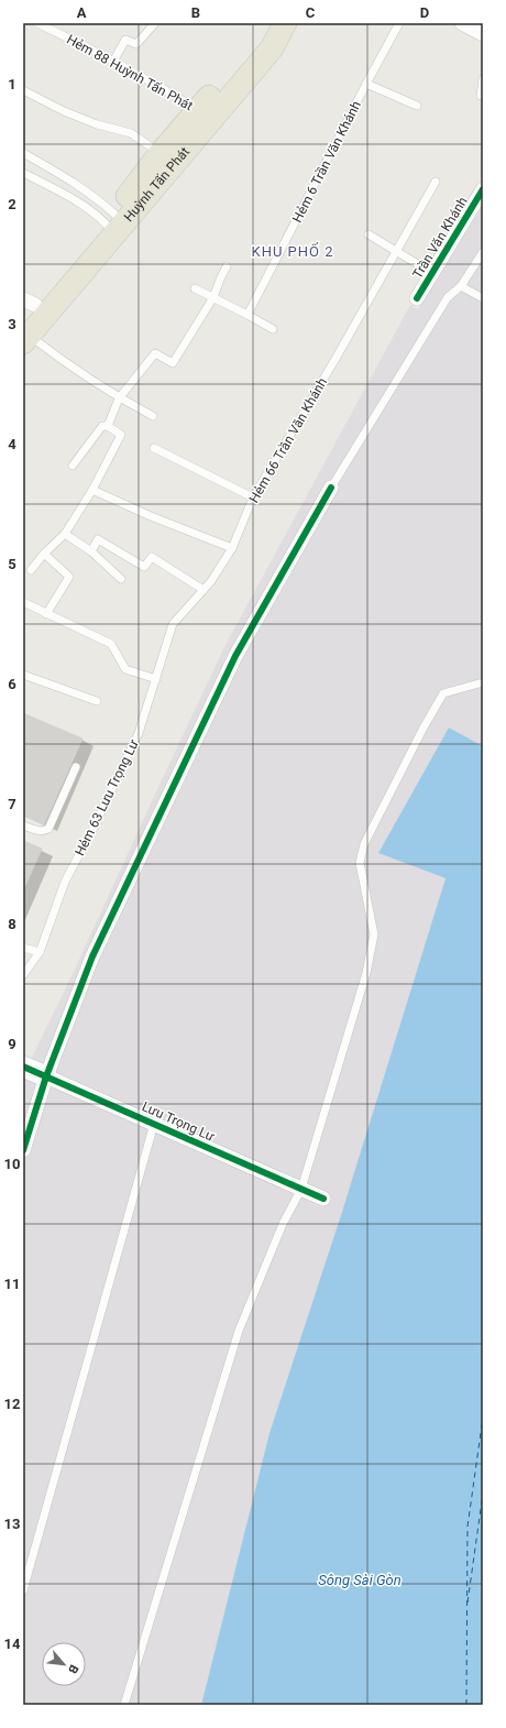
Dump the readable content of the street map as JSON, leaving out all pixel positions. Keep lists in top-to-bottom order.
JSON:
{
  "streets": {
    "main road": ["Huỳnh Tấn Phát"],
    "street": ["Trần Văn Khánh", "Lưu Trọng Lư"],
    "lane": [
      "Hẻm 88 Huỳnh Tấn Phát",
      "Hẻm 6 Trần Văn Khánh",
      "Hẻm 66 Trần Văn Khánh",
      "Hẻm 63 Lưu Trọng Lư"
    ]
  },
  "crossings": [
    ["Hẻm 88 Huỳnh Tấn Phát", "Huỳnh Tấn Phát"],
    ["Hẻm 66 Trần Văn Khánh", "Hẻm 63 Lưu Trọng Lư"]
  ],
  "districts": ["KHU PHỐ 2"],
  "water": ["Sông Sài Gòn"],
  "north": "bottom right",
  "grid": {
    "columns": [
      "A",
      "B",
      "C",
      "D"
    ],
    "rows": [
      "1",
      "2",
      "3",
      "4",
      "5",
      "6",
      "7",
      "8",
      "9",
      "10",
      "11",
      "12",
      "13",
      "14"
    ]
  }
}
